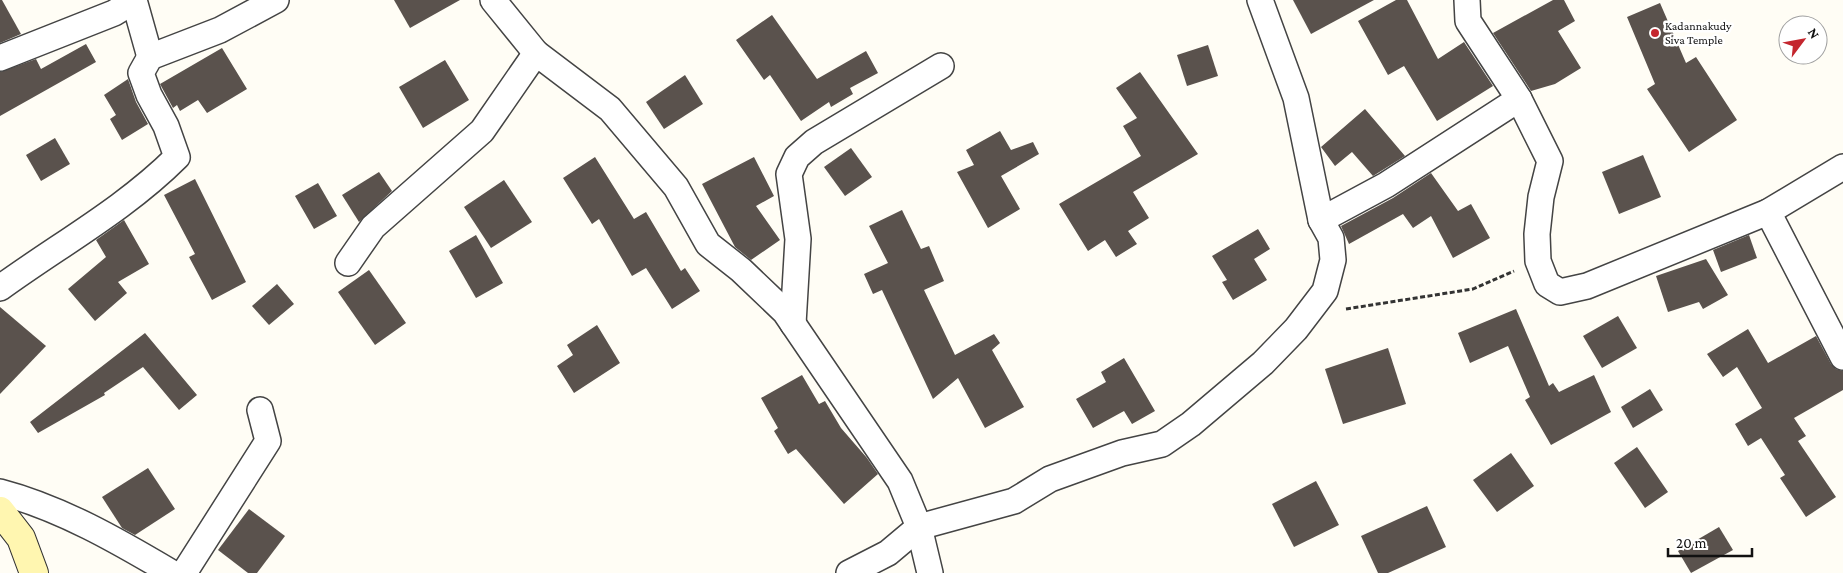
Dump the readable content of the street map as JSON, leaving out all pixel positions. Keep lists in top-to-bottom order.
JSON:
{
  "places": ["Kadannakudy Siva Temple"],
  "scale_bar": "20 m",
  "north": "top right"
}
